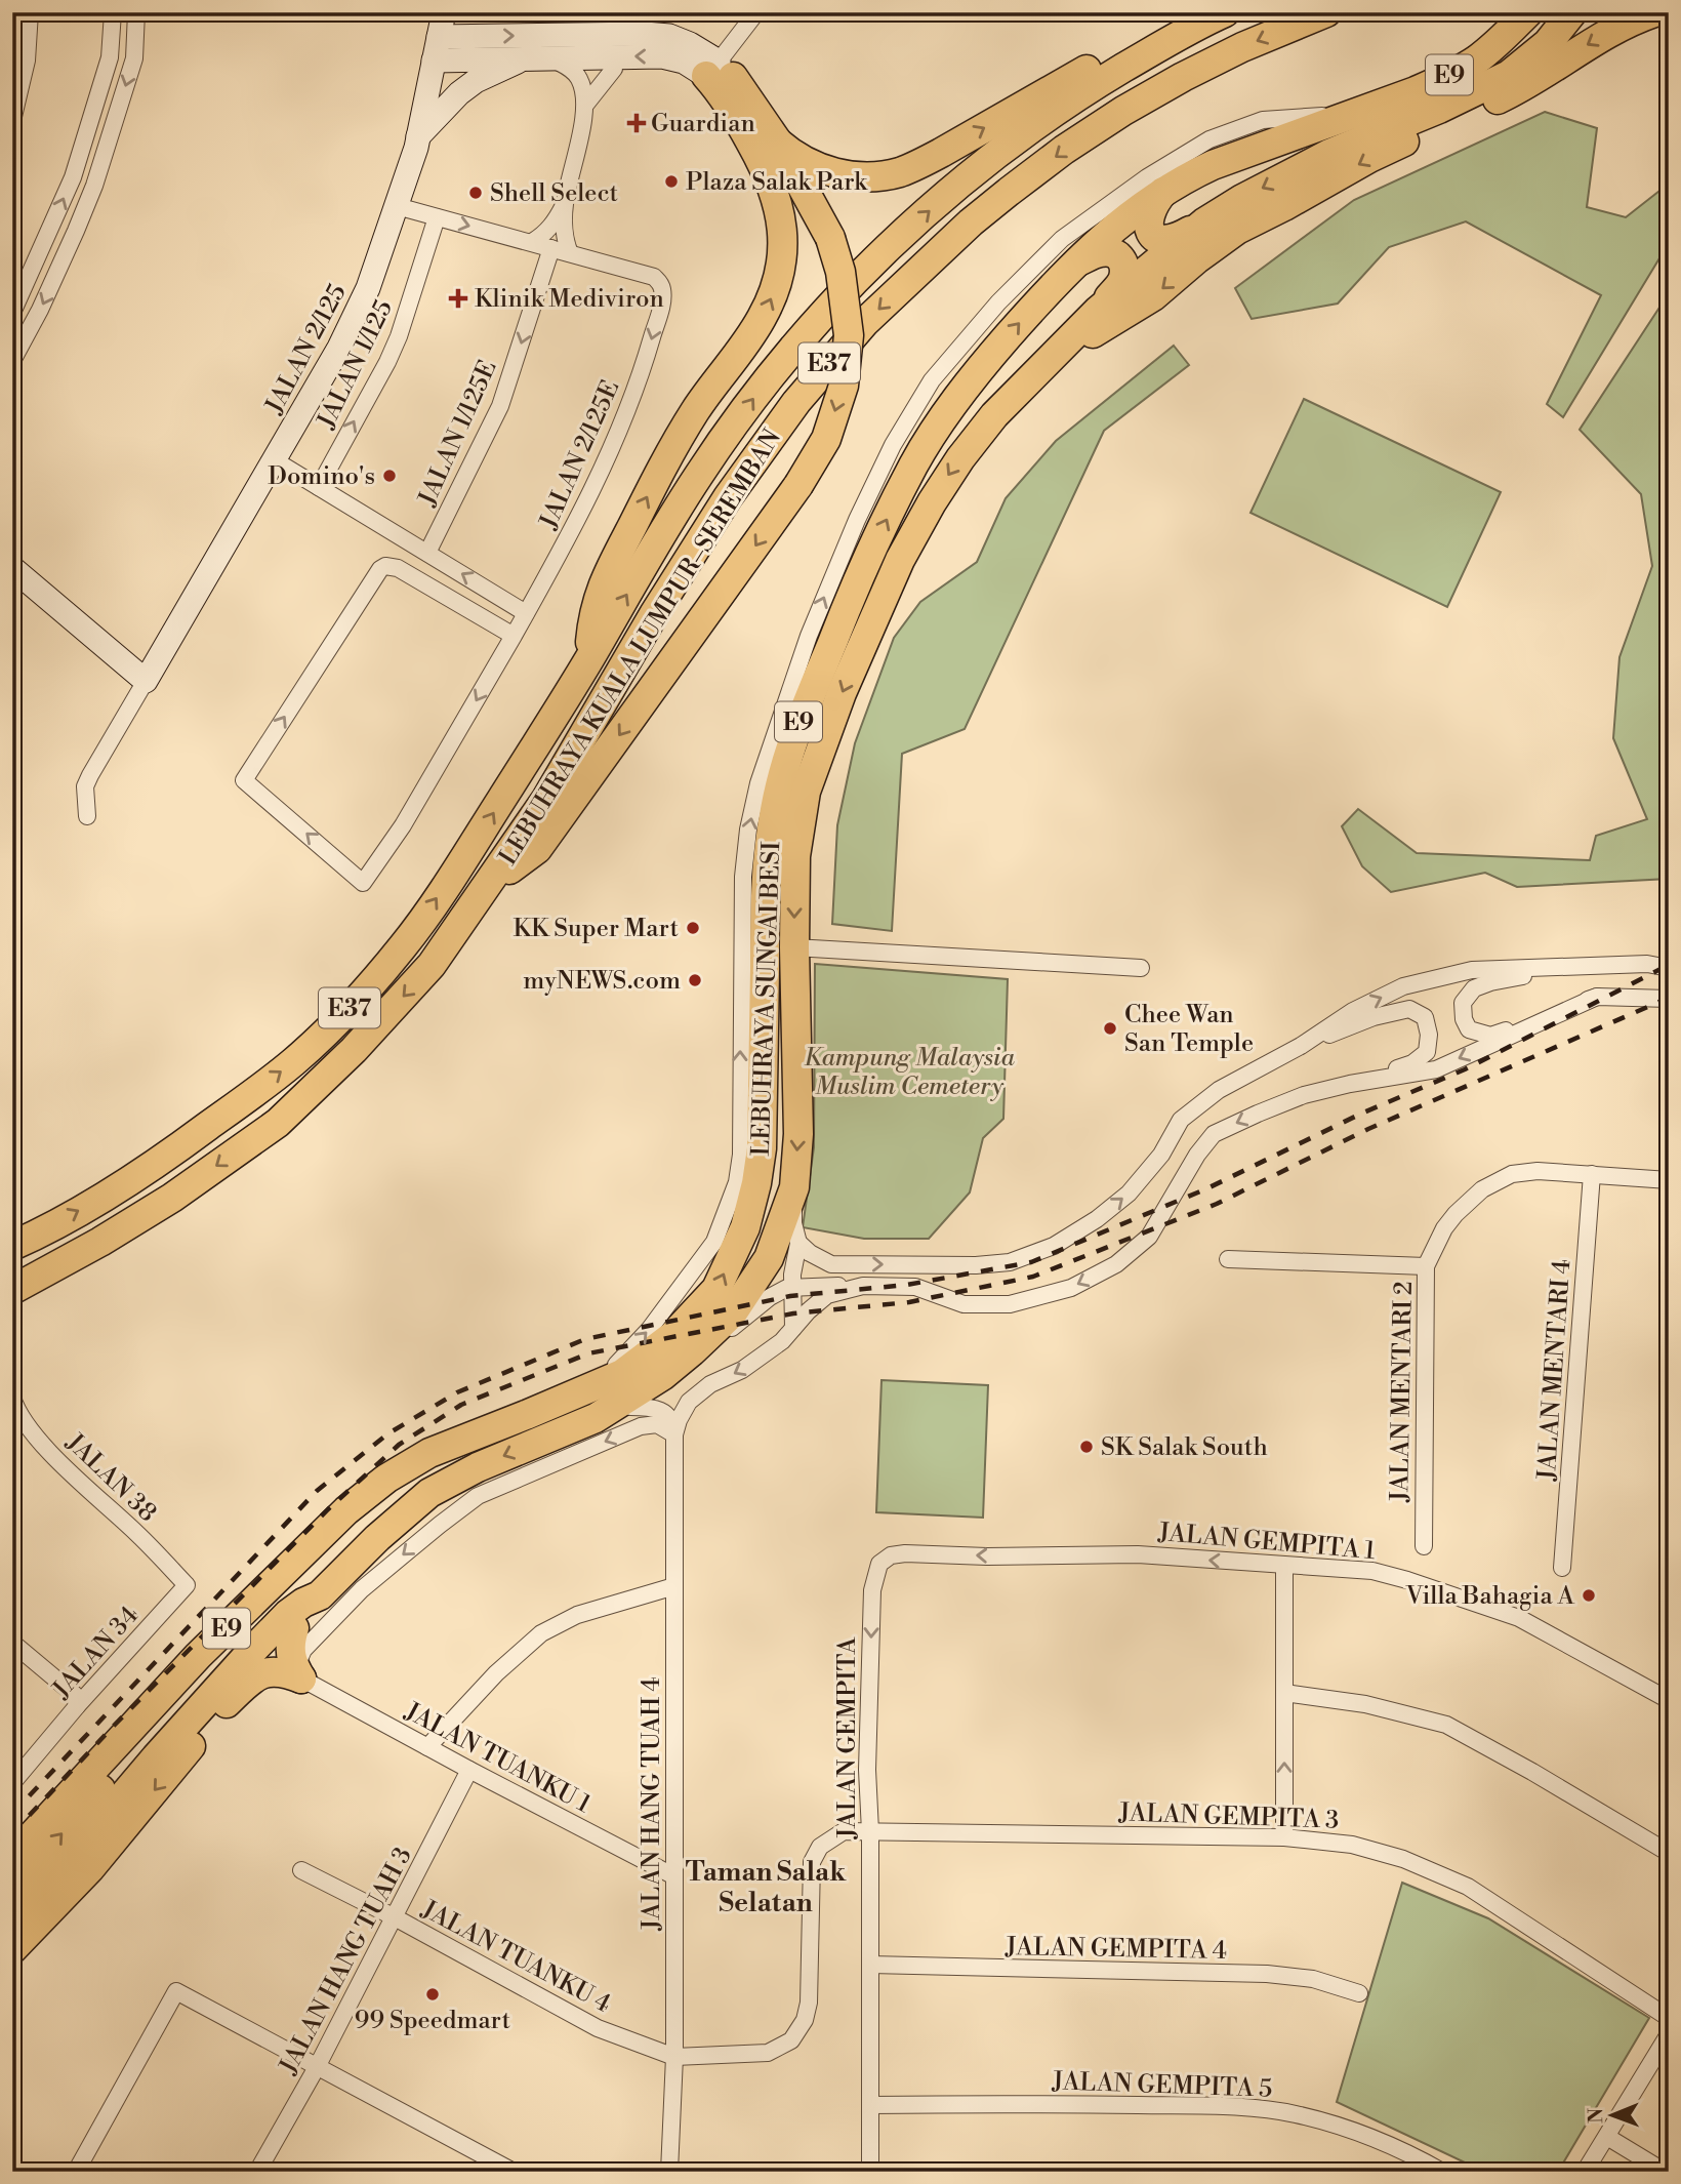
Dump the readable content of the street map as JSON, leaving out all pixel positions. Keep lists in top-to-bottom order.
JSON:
{
  "streets": {
    "highway": [
      "E9",
      "E37",
      "LEBUHRAYA KUALA LUMPUR–SEREMBAN",
      "LEBUHRAYA SUNGAI BESI"
    ],
    "street": [
      "JALAN 2/125",
      "JALAN 1/125",
      "JALAN 1/125E",
      "JALAN 2/125E",
      "JALAN MENTARI 4",
      "JALAN MENTARI 2",
      "JALAN 38",
      "JALAN GEMPITA 1",
      "JALAN 34",
      "JALAN GEMPITA",
      "JALAN TUANKU 1",
      "JALAN HANG TUAH 4",
      "JALAN GEMPITA 3",
      "JALAN GEMPITA 4",
      "JALAN TUANKU 4",
      "JALAN HANG TUAH 3",
      "JALAN GEMPITA 5"
    ]
  },
  "crossings": [
    ["JALAN 2/125", "JALAN 1/125"],
    ["JALAN 2/125", "JALAN 2/125E"],
    ["JALAN 1/125", "JALAN 2/125E"],
    ["JALAN 1/125E", "JALAN 2/125E"],
    ["JALAN MENTARI 4", "JALAN MENTARI 2"],
    ["JALAN 38", "JALAN 34"],
    ["JALAN GEMPITA 1", "JALAN GEMPITA"],
    ["JALAN GEMPITA", "JALAN GEMPITA 3"],
    ["JALAN GEMPITA", "JALAN GEMPITA 4"],
    ["JALAN GEMPITA", "JALAN GEMPITA 5"],
    ["JALAN TUANKU 1", "JALAN HANG TUAH 4"],
    ["JALAN TUANKU 1", "JALAN HANG TUAH 3"],
    ["JALAN HANG TUAH 4", "JALAN GEMPITA 3"],
    ["JALAN HANG TUAH 4", "JALAN TUANKU 4"],
    ["JALAN GEMPITA 3", "JALAN TUANKU 4"],
    ["JALAN TUANKU 4", "JALAN HANG TUAH 3"]
  ],
  "one_way": [
    "JALAN 1/125",
    "JALAN 1/125E",
    "JALAN GEMPITA 1",
    "JALAN GEMPITA"
  ],
  "districts": ["Taman Salak Selatan"],
  "parks": ["Kampung Malaysia Muslim Cemetery"],
  "places": {
    "health": ["Guardian", "Klinik Mediviron"],
    "other": [
      "Plaza Salak Park",
      "Shell Select",
      "Domino's",
      "KK Super Mart",
      "myNEWS.com",
      "Chee Wan San Temple",
      "SK Salak South",
      "Villa Bahagia A",
      "99 Speedmart"
    ]
  },
  "north": "left"
}
